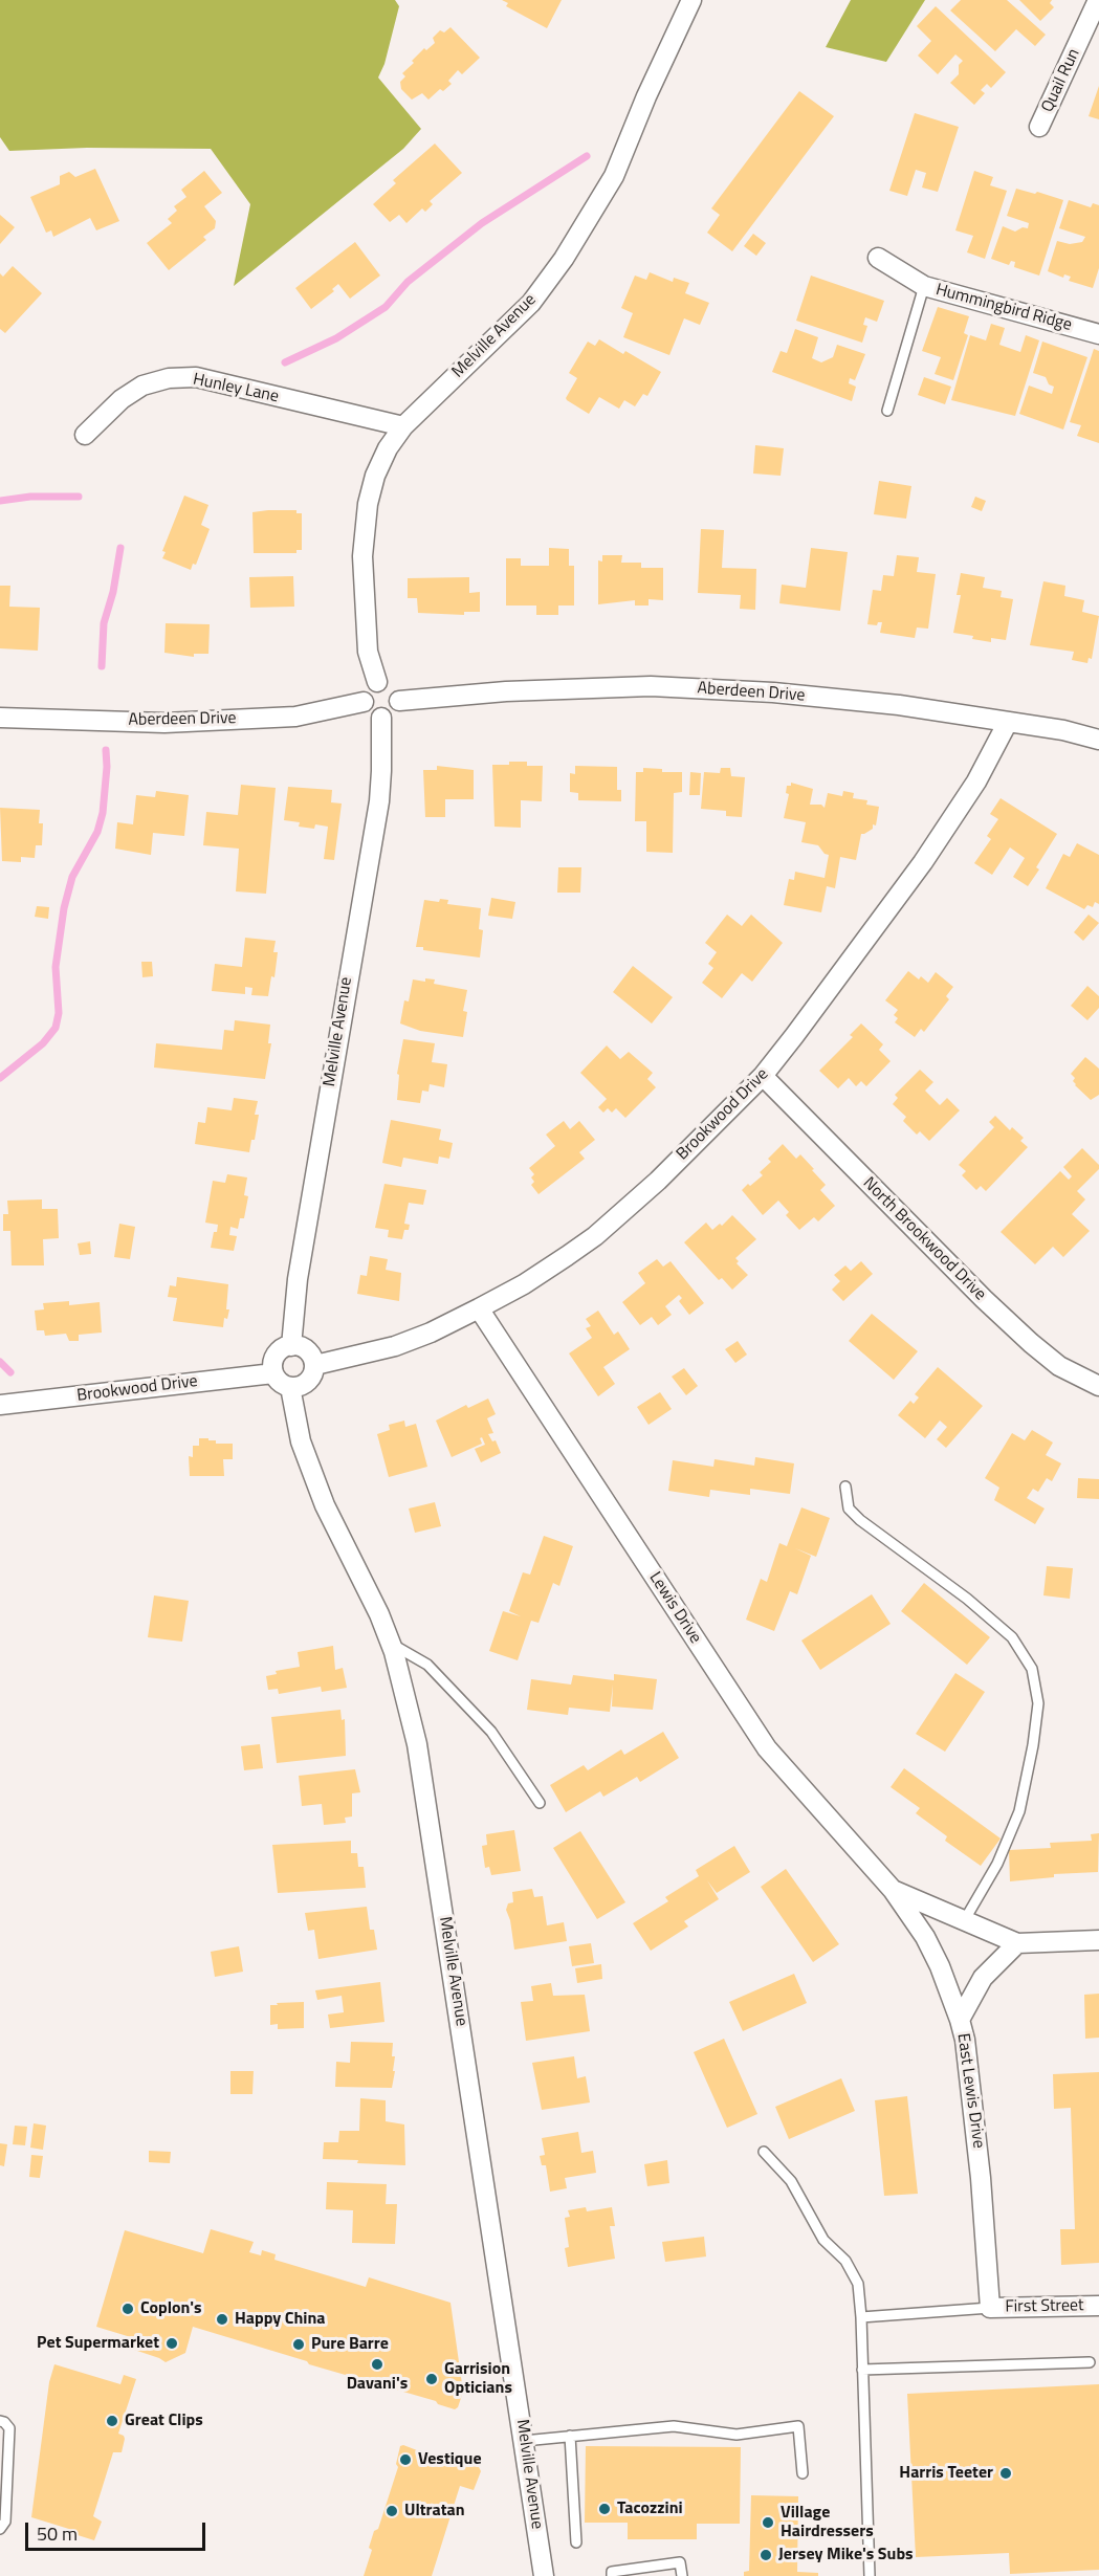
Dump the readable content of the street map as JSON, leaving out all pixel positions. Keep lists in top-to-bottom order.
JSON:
{
  "streets": {
    "street": [
      "Quail Run",
      "Hummingbird Ridge",
      "Melville Avenue",
      "Hunley Lane",
      "Aberdeen Drive",
      "Brookwood Drive",
      "North Brookwood Drive",
      "Lewis Drive",
      "East Lewis Drive",
      "First Street"
    ]
  },
  "crossings": [
    ["Melville Avenue", "Hunley Lane"],
    ["Melville Avenue", "Aberdeen Drive"],
    ["Melville Avenue", "Brookwood Drive"],
    ["Aberdeen Drive", "Brookwood Drive"],
    ["Brookwood Drive", "North Brookwood Drive"],
    ["Brookwood Drive", "Lewis Drive"],
    ["Lewis Drive", "East Lewis Drive"],
    ["East Lewis Drive", "First Street"]
  ],
  "places": [
    "Coplon's",
    "Happy China",
    "Pet Supermarket",
    "Pure Barre",
    "Davani's",
    "Garrision Opticians",
    "Great Clips",
    "Vestique",
    "Harris Teeter",
    "Tacozzini",
    "Ultratan",
    "Village Hairdressers",
    "Jersey Mike's Subs"
  ],
  "scale_bar": "50 m"
}
